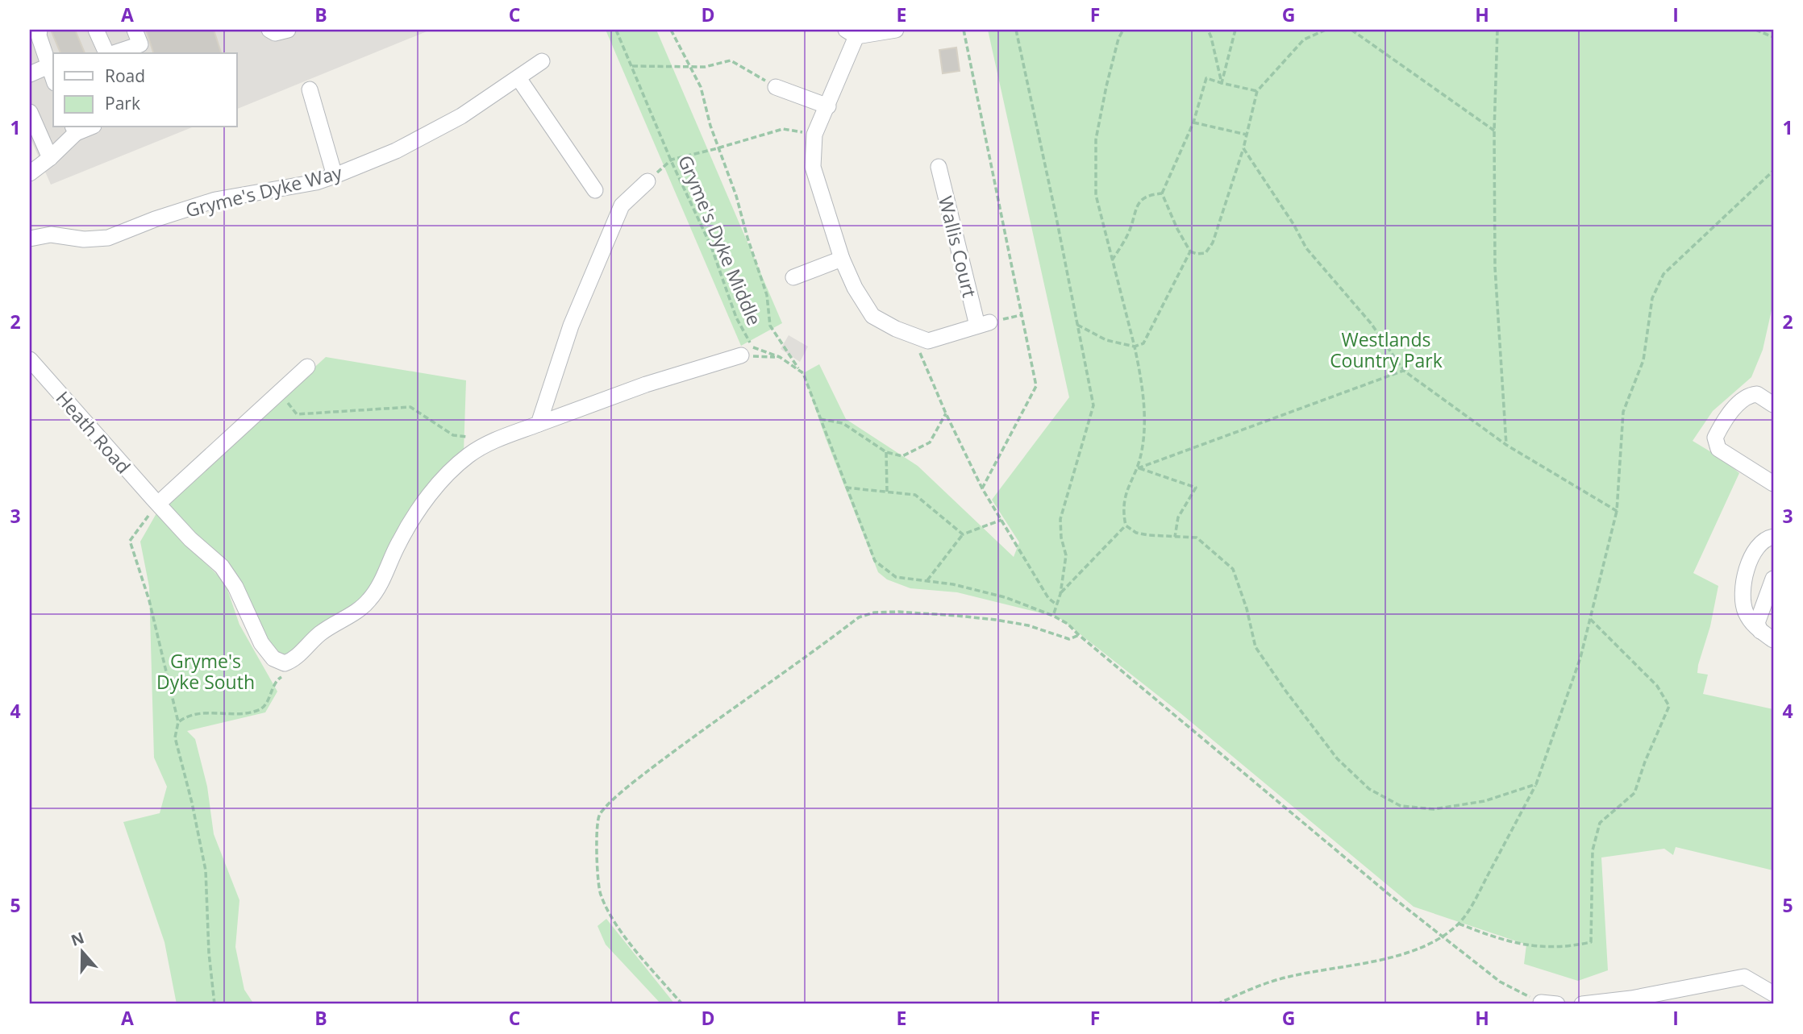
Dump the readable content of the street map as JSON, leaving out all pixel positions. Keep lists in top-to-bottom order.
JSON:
{
  "streets": {
    "street": ["Gryme's Dyke Way", "Wallis Court", "Heath Road"],
    "path": ["Gryme's Dyke Middle"]
  },
  "parks": ["Westlands Country Park", "Gryme's Dyke South"],
  "legend": ["Road", "Park"],
  "north": "top",
  "grid": {
    "columns": [
      "A",
      "B",
      "C",
      "D",
      "E",
      "F",
      "G",
      "H",
      "I"
    ],
    "rows": [
      "1",
      "2",
      "3",
      "4",
      "5"
    ]
  }
}
